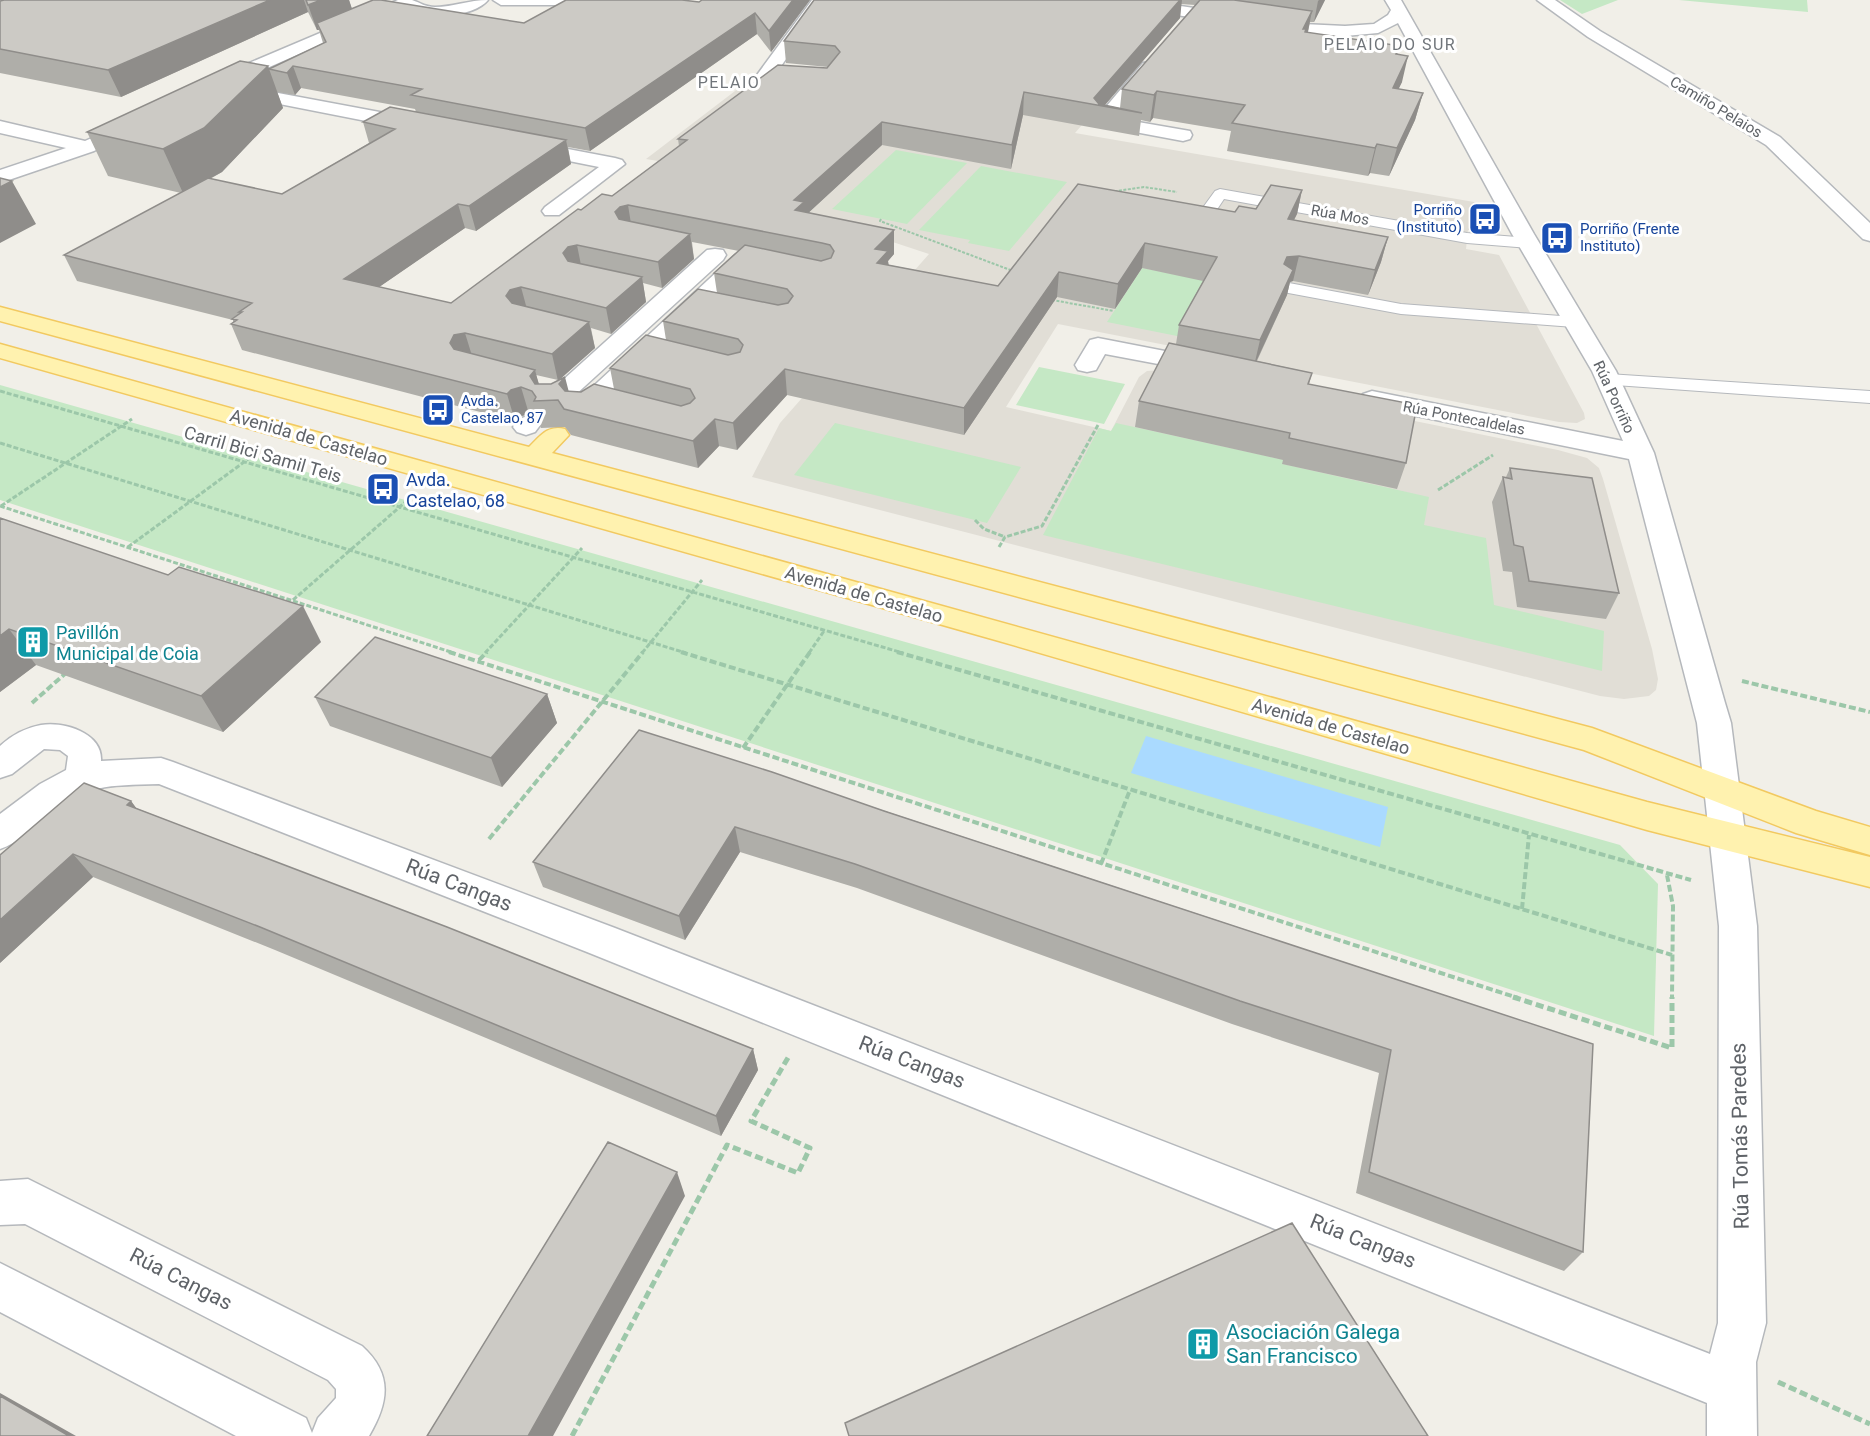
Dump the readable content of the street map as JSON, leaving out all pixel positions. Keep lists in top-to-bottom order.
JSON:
{
  "streets": {
    "main road": ["Avenida de Castelao"],
    "street": [
      "Camiño Pelaios",
      "Rúa Porriño",
      "Rúa Pontecaldelas",
      "Rúa Cangas",
      "Rúa Tomás Paredes"
    ],
    "lane": ["Rúa Mos"],
    "path": ["Carril Bici Samil Teis"]
  },
  "crossings": [
    ["Rúa Mos", "Rúa Porriño"],
    ["Rúa Porriño", "Rúa Pontecaldelas"],
    ["Rúa Porriño", "Avenida de Castelao"],
    ["Rúa Porriño", "Rúa Tomás Paredes"],
    ["Avenida de Castelao", "Rúa Tomás Paredes"],
    ["Rúa Cangas", "Rúa Tomás Paredes"]
  ],
  "districts": ["PELAIO DO SUR", "PELAIO"],
  "places": {
    "bus stop": [
      "Porriño (Instituto)",
      "Porriño (Frente Instituto)",
      "Avda. Castelao, 87",
      "Avda. Castelao, 68"
    ],
    "building": ["Pavillón Municipal de Coia", "Asociación Galega San Francisco"]
  }
}
